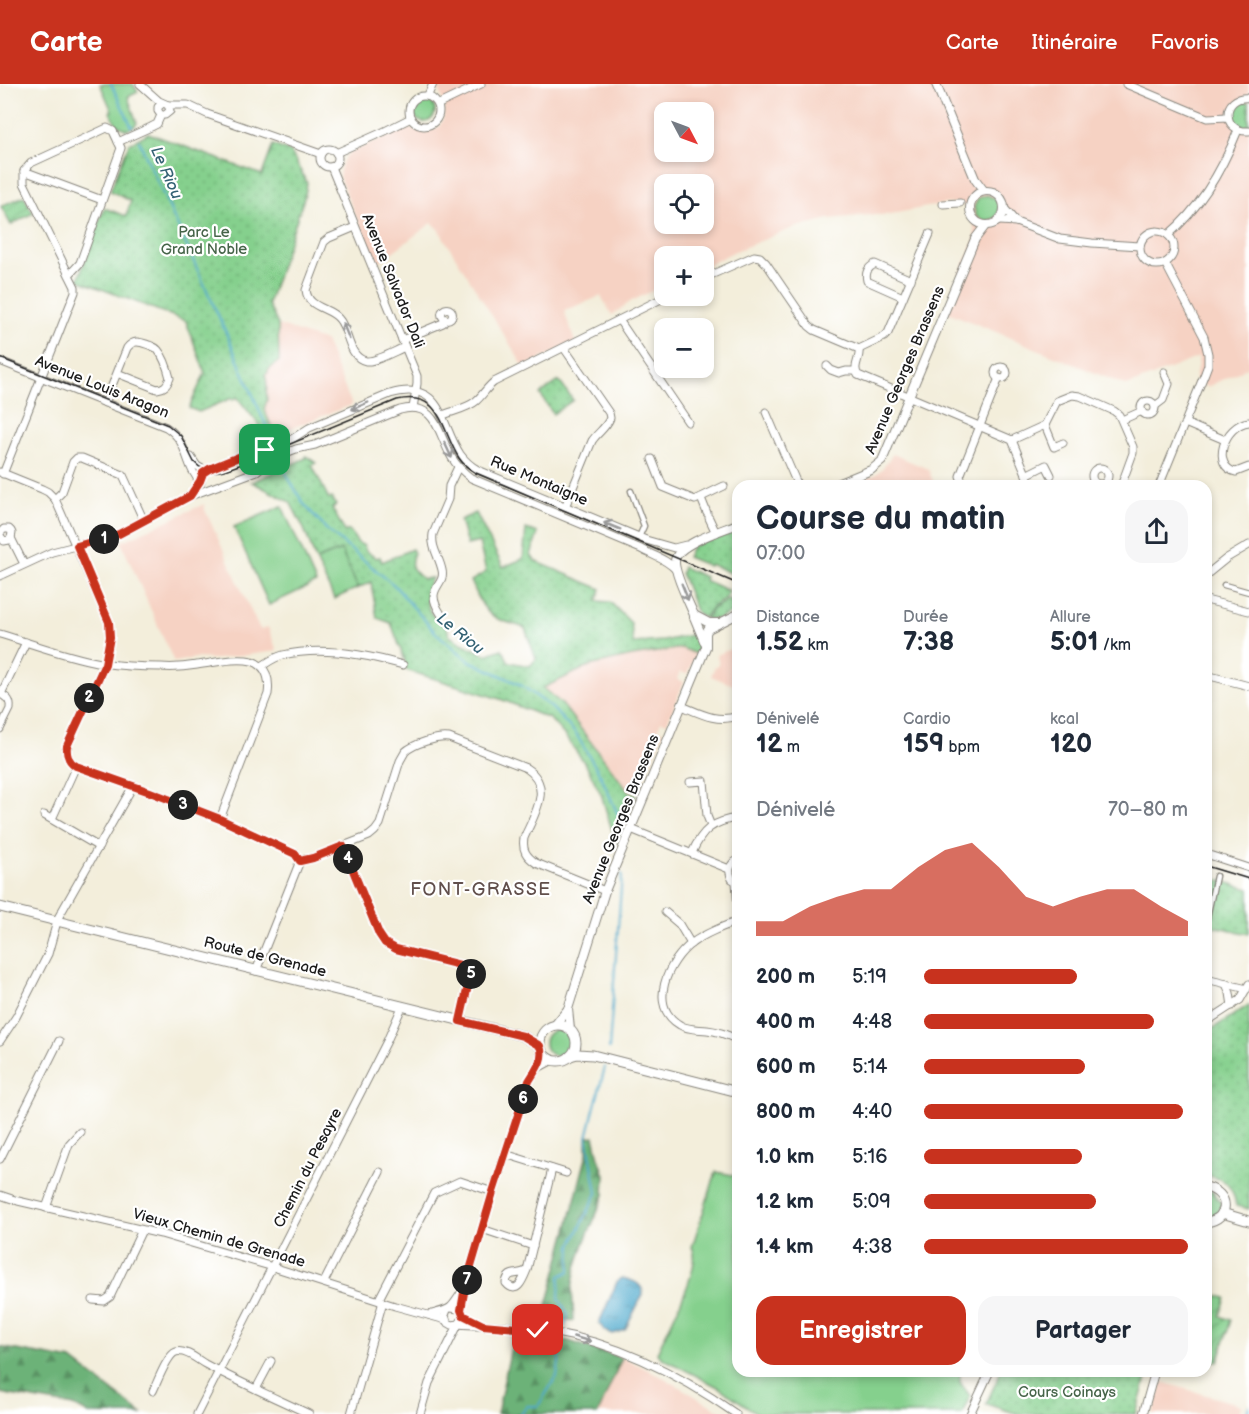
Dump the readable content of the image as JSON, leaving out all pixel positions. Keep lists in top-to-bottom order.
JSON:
{
  "streets": {
    "main road": ["Route de Grenade"],
    "street": [
      "Avenue Salvador Dali",
      "Avenue Georges Brassens",
      "Avenue Louis Aragon",
      "Rue Montaigne",
      "Chemin du Pesayre",
      "Vieux Chemin de Grenade"
    ]
  },
  "crossings": [
    ["Avenue Salvador Dali", "Rue Montaigne"],
    ["Route de Grenade", "Chemin du Pesayre"],
    ["Chemin du Pesayre", "Vieux Chemin de Grenade"]
  ],
  "districts": ["FONT-GRASSE"],
  "water": ["Le Riou"],
  "parks": ["Parc Le Grand Noble", "Cours Coinays"],
  "north": "bottom right",
  "page": {
    "header": "Carte",
    "nav": ["Carte", "Itinéraire", "Favoris"],
    "map_buttons": ["+", "−"],
    "heading": ["Course du matin", "07:00"],
    "pins": [
      "1",
      "2",
      "3",
      "4",
      "5",
      "6",
      "7"
    ],
    "stats": [
      ["Distance", "1.52 km"],
      ["Durée", "7:38"],
      ["Allure", "5:01 /km"],
      ["Dénivelé", "12 m"],
      ["Cardio", "159 bpm"],
      ["kcal", "120"]
    ],
    "chart": ["Dénivelé", "70–80 m"],
    "list": [
      {
        "name": "200 m",
        "note": "5:19"
      },
      {
        "name": "400 m",
        "note": "4:48"
      },
      {
        "name": "600 m",
        "note": "5:14"
      },
      {
        "name": "800 m",
        "note": "4:40"
      },
      {
        "name": "1.0 km",
        "note": "5:16"
      },
      {
        "name": "1.2 km",
        "note": "5:09"
      },
      {
        "name": "1.4 km",
        "note": "4:38"
      }
    ],
    "buttons": ["Enregistrer", "Partager"]
  }
}
